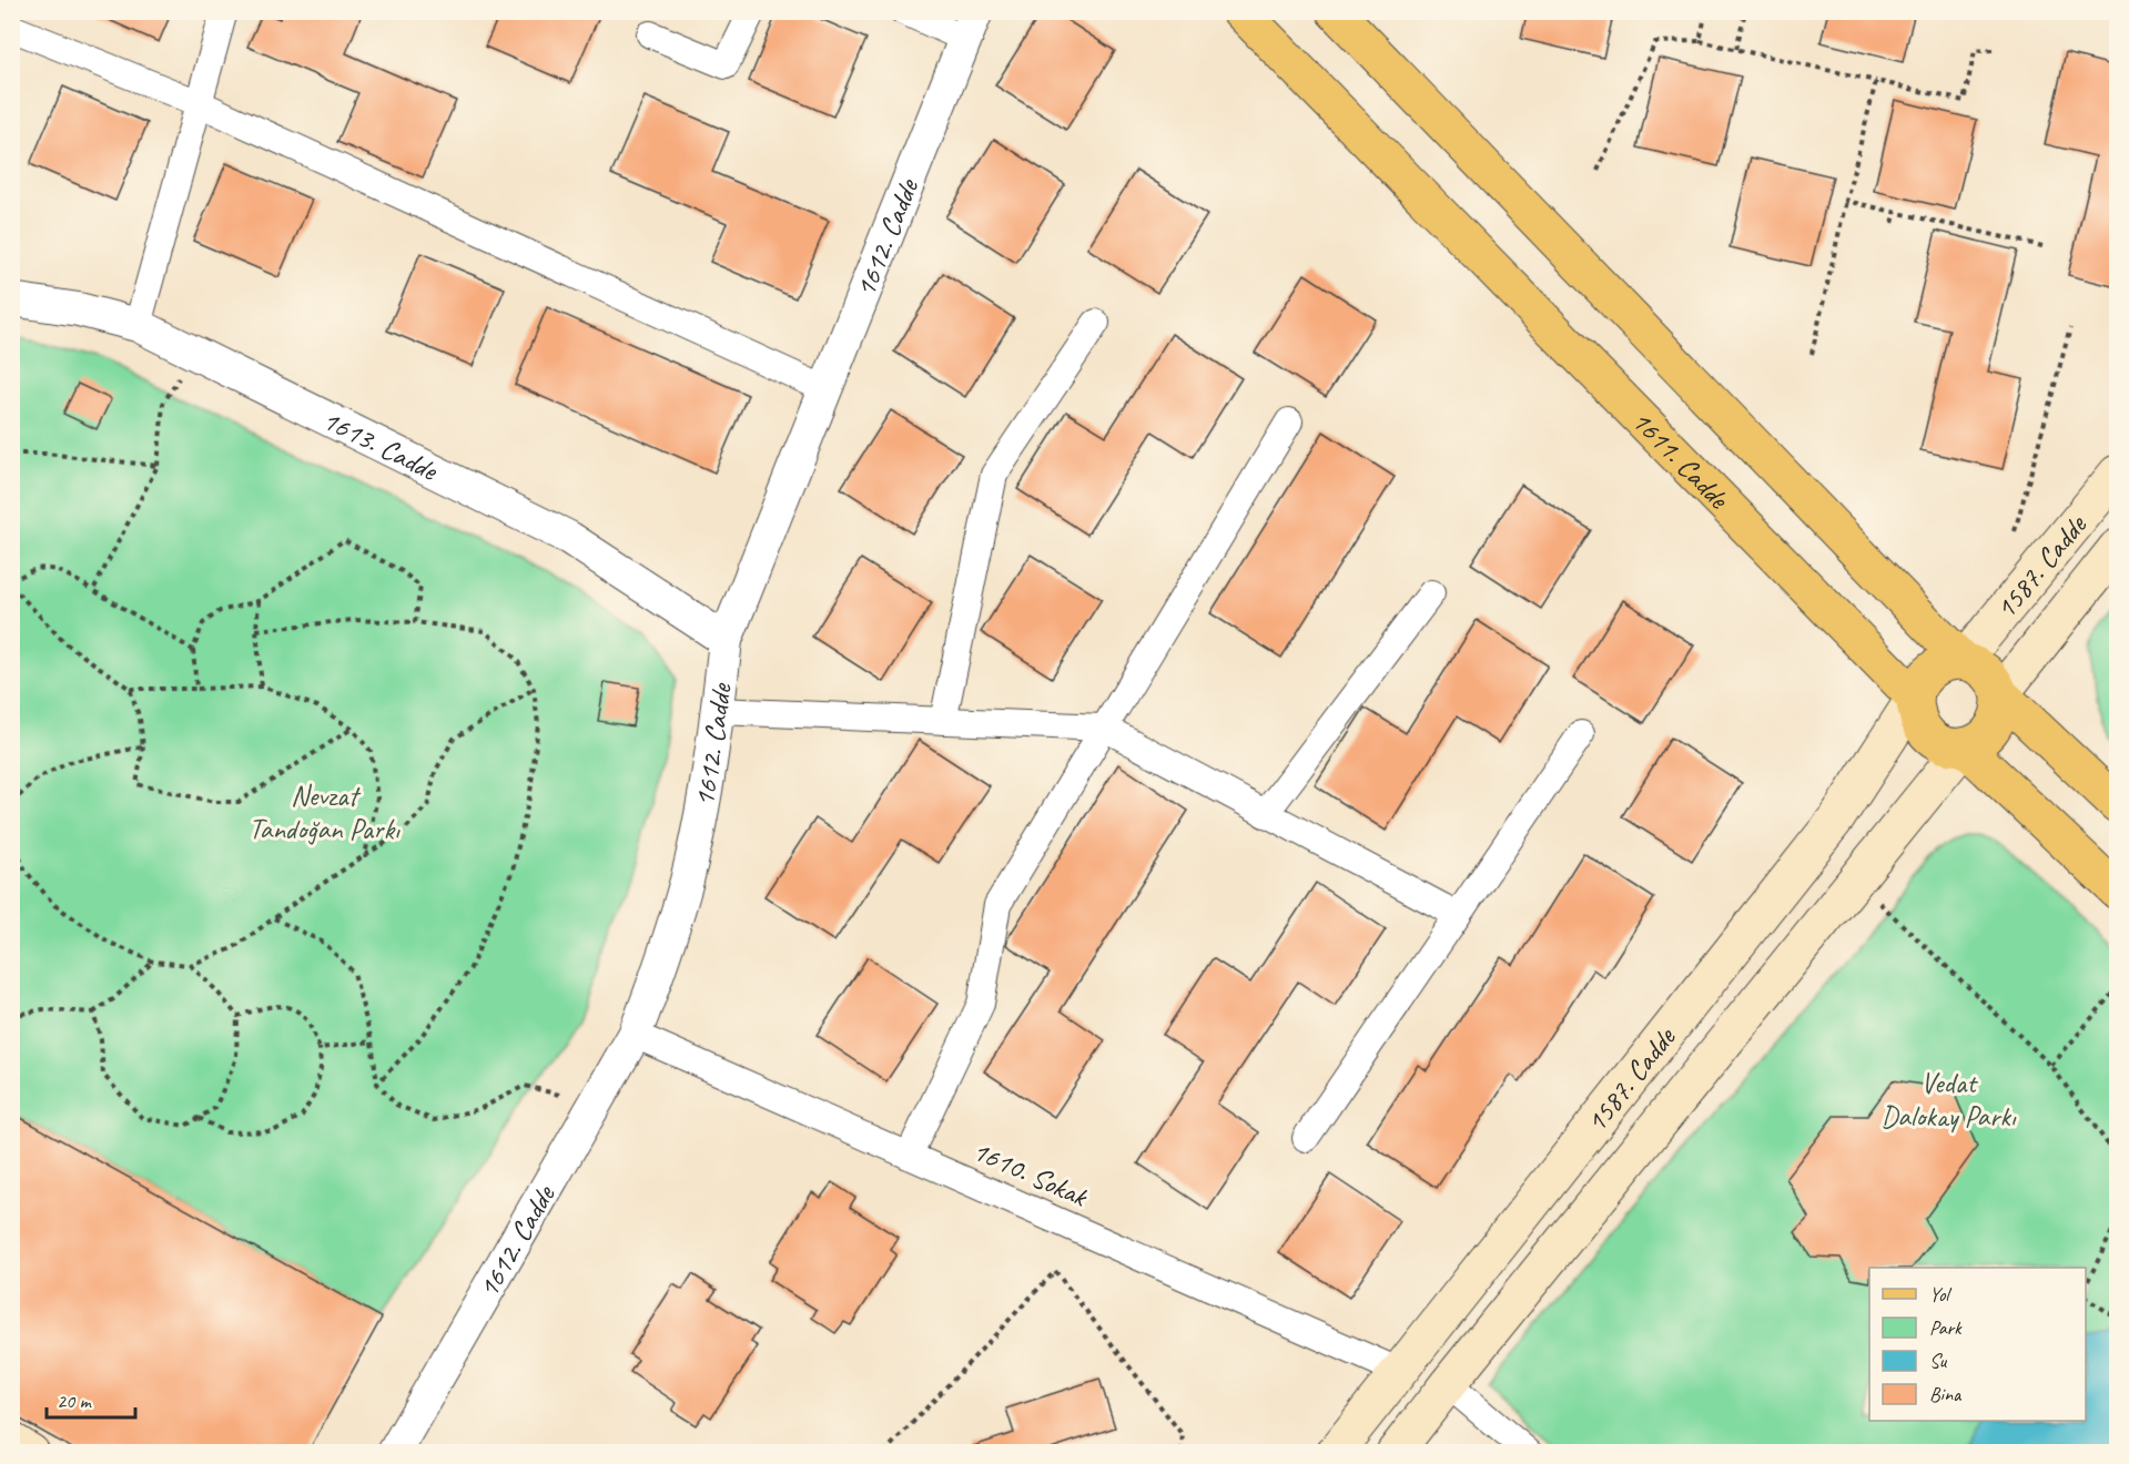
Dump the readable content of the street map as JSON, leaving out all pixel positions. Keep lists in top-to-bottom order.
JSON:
{
  "streets": {
    "main road": ["1611. Cadde", "1587. Cadde"],
    "street": ["1612. Cadde", "1613. Cadde", "1610. Sokak"]
  },
  "crossings": [
    ["1612. Cadde", "1613. Cadde"],
    ["1612. Cadde", "1610. Sokak"],
    ["1611. Cadde", "1587. Cadde"],
    ["1587. Cadde", "1610. Sokak"]
  ],
  "parks": ["Nevzat Tandoğan Parkı", "Vedat Dalokay Parkı"],
  "legend": [
    "Yol",
    "Park",
    "Su",
    "Bina"
  ],
  "scale_bar": "20 m"
}
